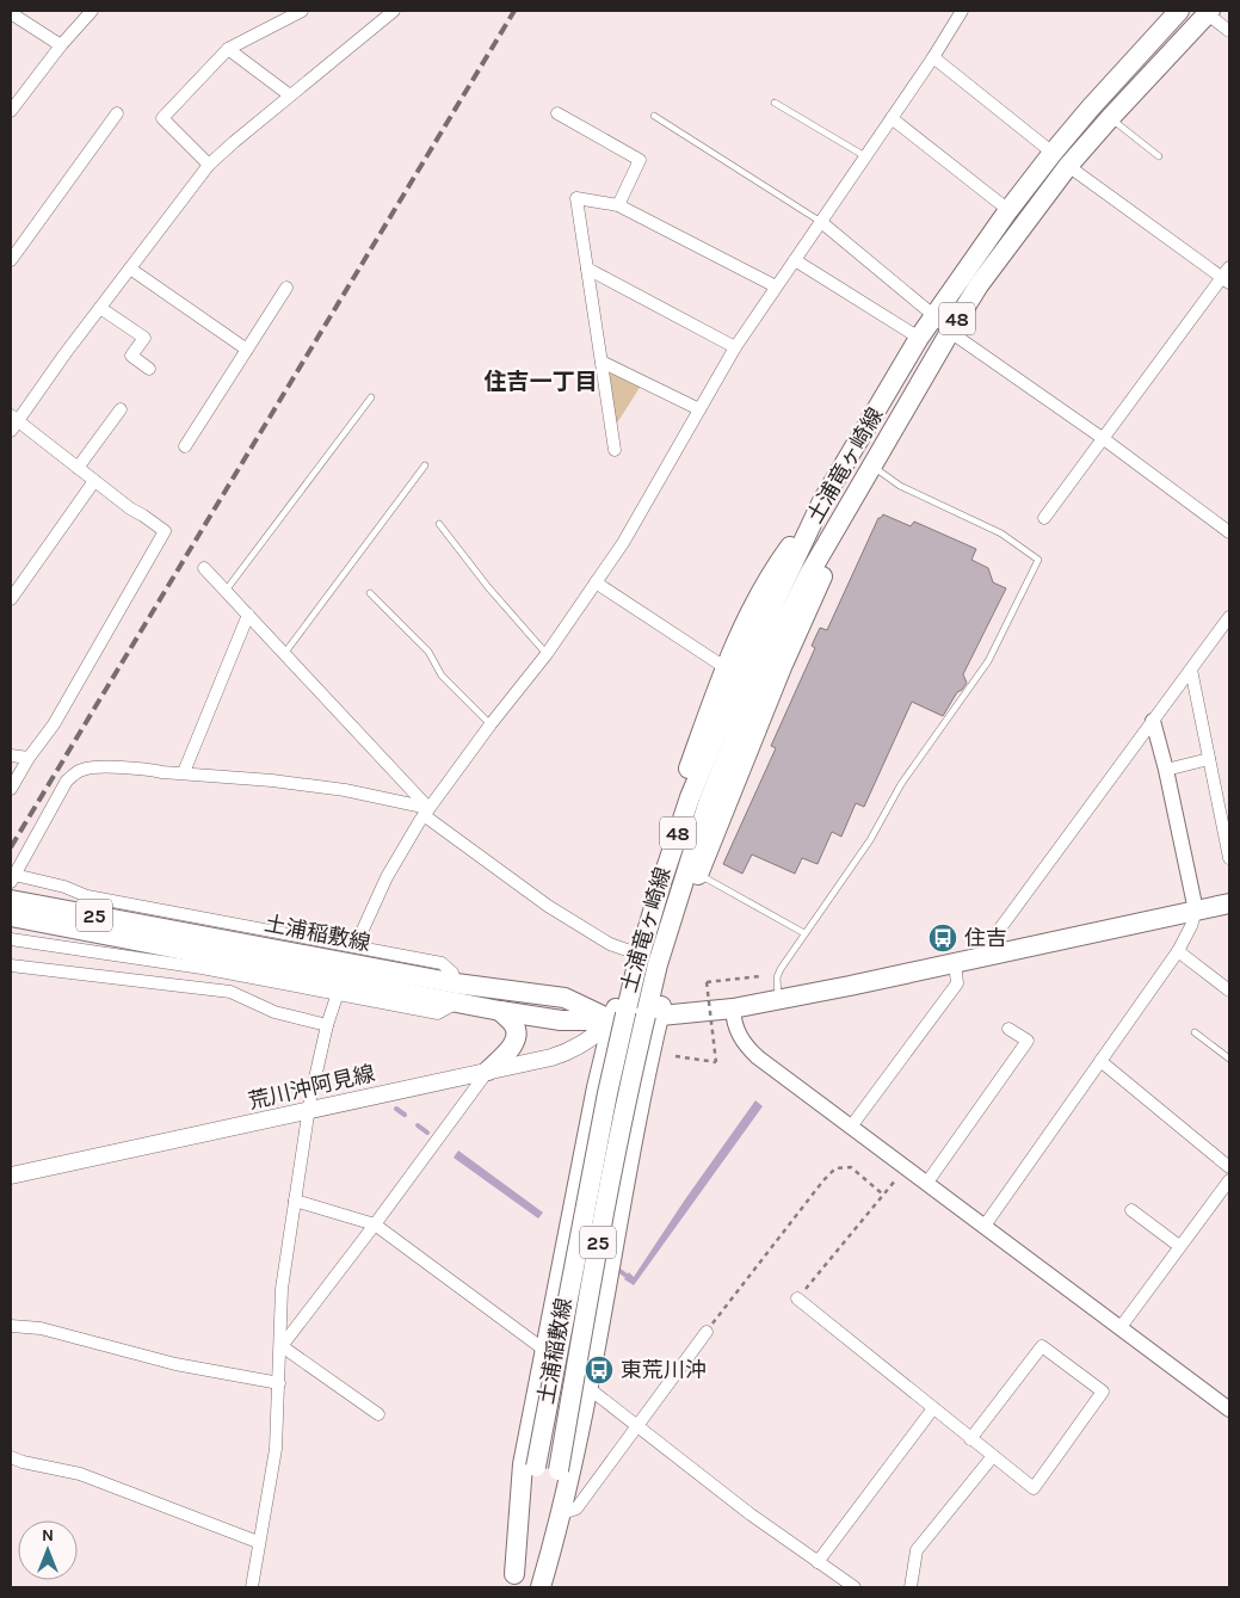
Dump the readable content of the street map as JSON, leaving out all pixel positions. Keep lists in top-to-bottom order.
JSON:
{
  "streets": {
    "main road": [
      "48",
      "土浦竜ヶ崎線",
      "25",
      "土浦稲敷線",
      "荒川沖阿見線"
    ]
  },
  "crossings": [
    ["土浦竜ヶ崎線", "土浦稲敷線"],
    ["土浦竜ヶ崎線", "荒川沖阿見線"],
    ["土浦稲敷線", "荒川沖阿見線"]
  ],
  "districts": ["住吉一丁目"],
  "places": {
    "bus stop": ["住吉", "東荒川沖"]
  },
  "north": "top"
}
